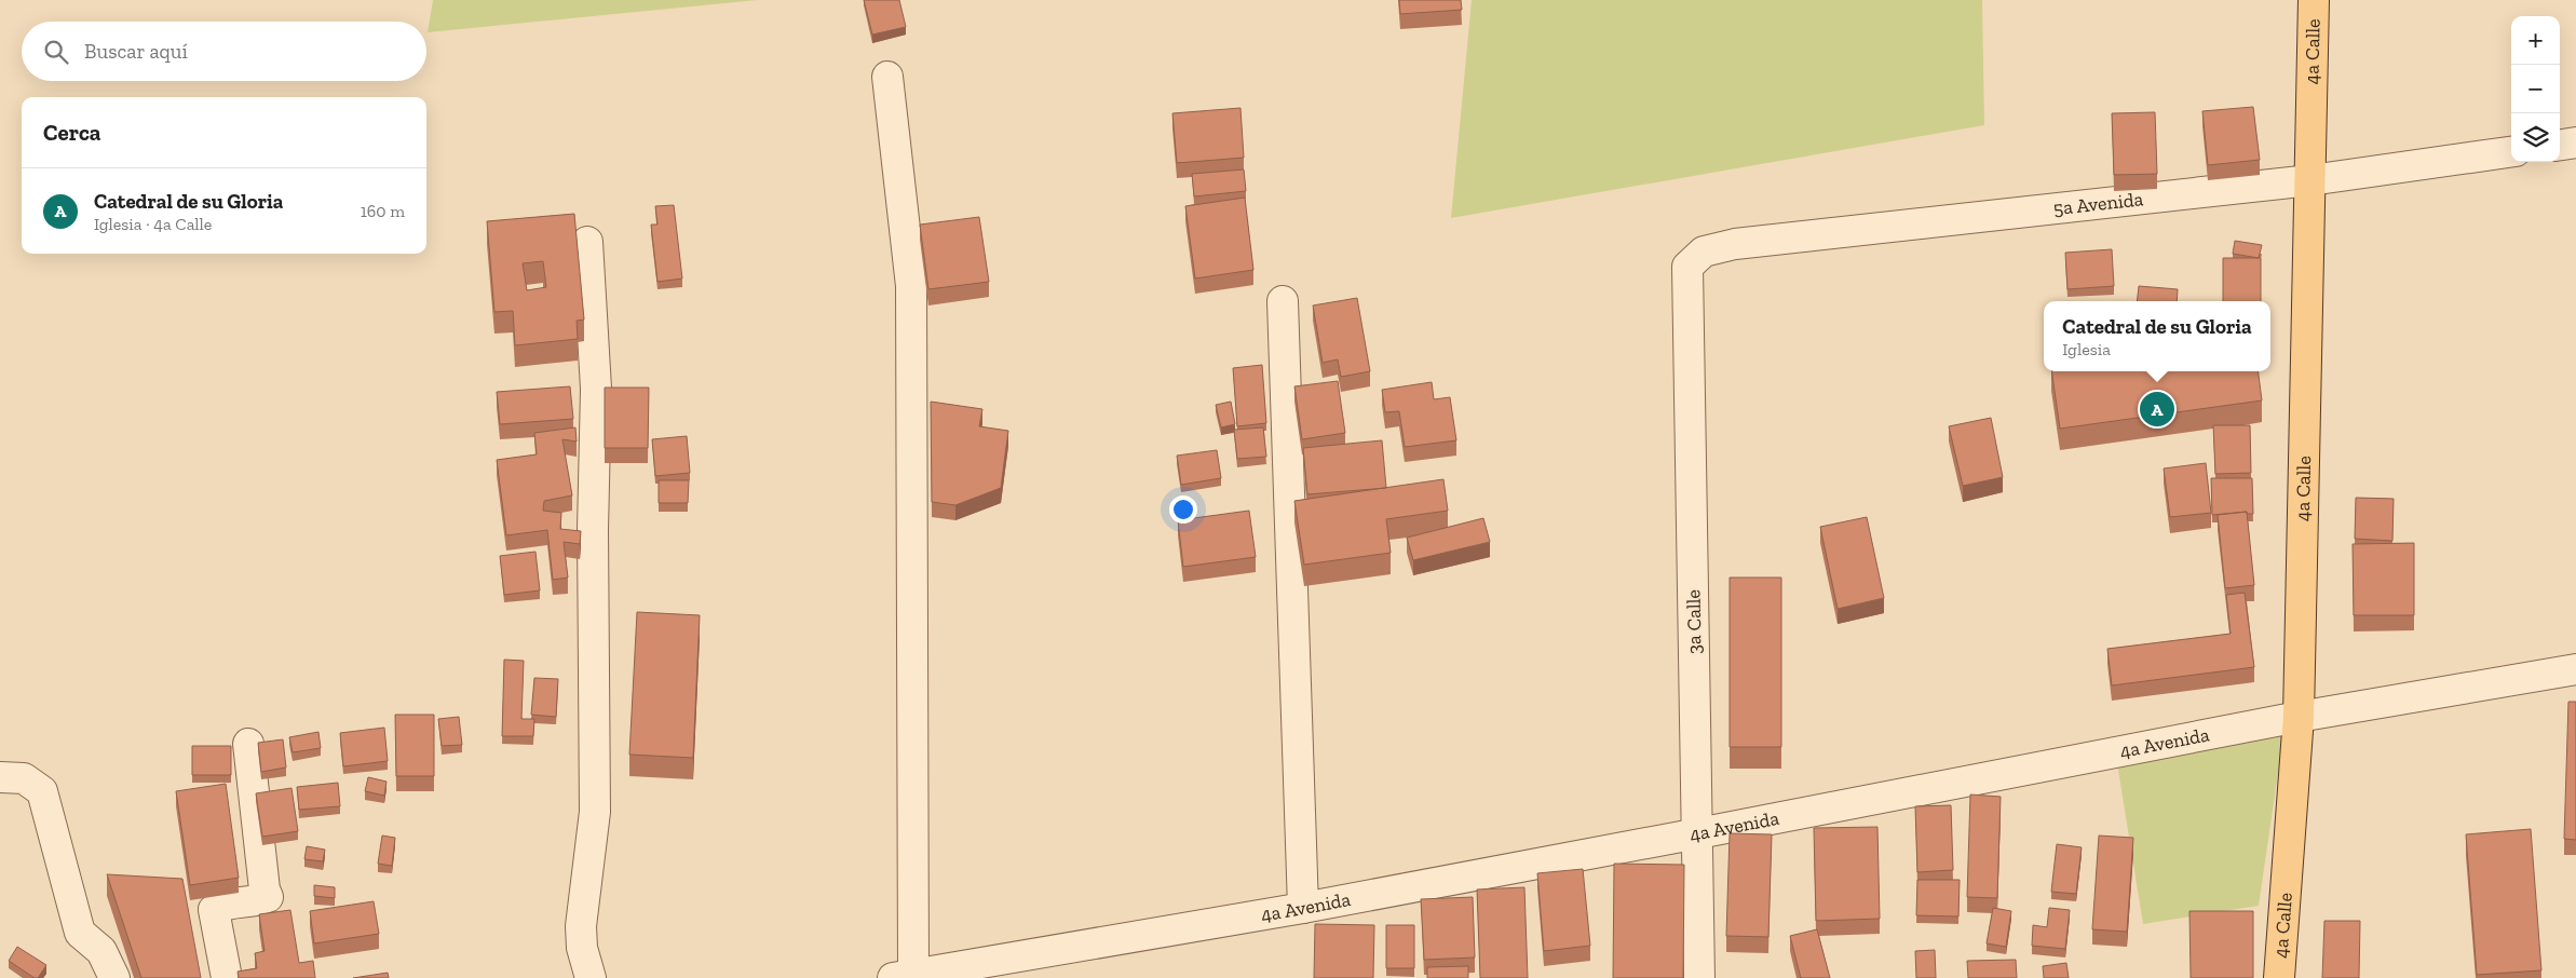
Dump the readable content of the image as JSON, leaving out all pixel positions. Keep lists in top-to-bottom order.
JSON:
{
  "streets": {
    "main road": ["4a Calle"],
    "street": ["5a Avenida", "3a Calle", "4a Avenida"]
  },
  "crossings": [
    ["4a Calle", "5a Avenida"],
    ["4a Calle", "4a Avenida"],
    ["5a Avenida", "3a Calle"],
    ["3a Calle", "4a Avenida"]
  ],
  "page": {
    "map_buttons": ["+", "−"],
    "search": "Buscar aquí",
    "heading": "Cerca",
    "list": [
      {
        "mark": "A",
        "name": "Catedral de su Gloria",
        "note": "Iglesia · 4a Calle",
        "value": "160 m"
      }
    ],
    "popup": ["Catedral de su Gloria", "Iglesia"],
    "pins": "A"
  }
}
